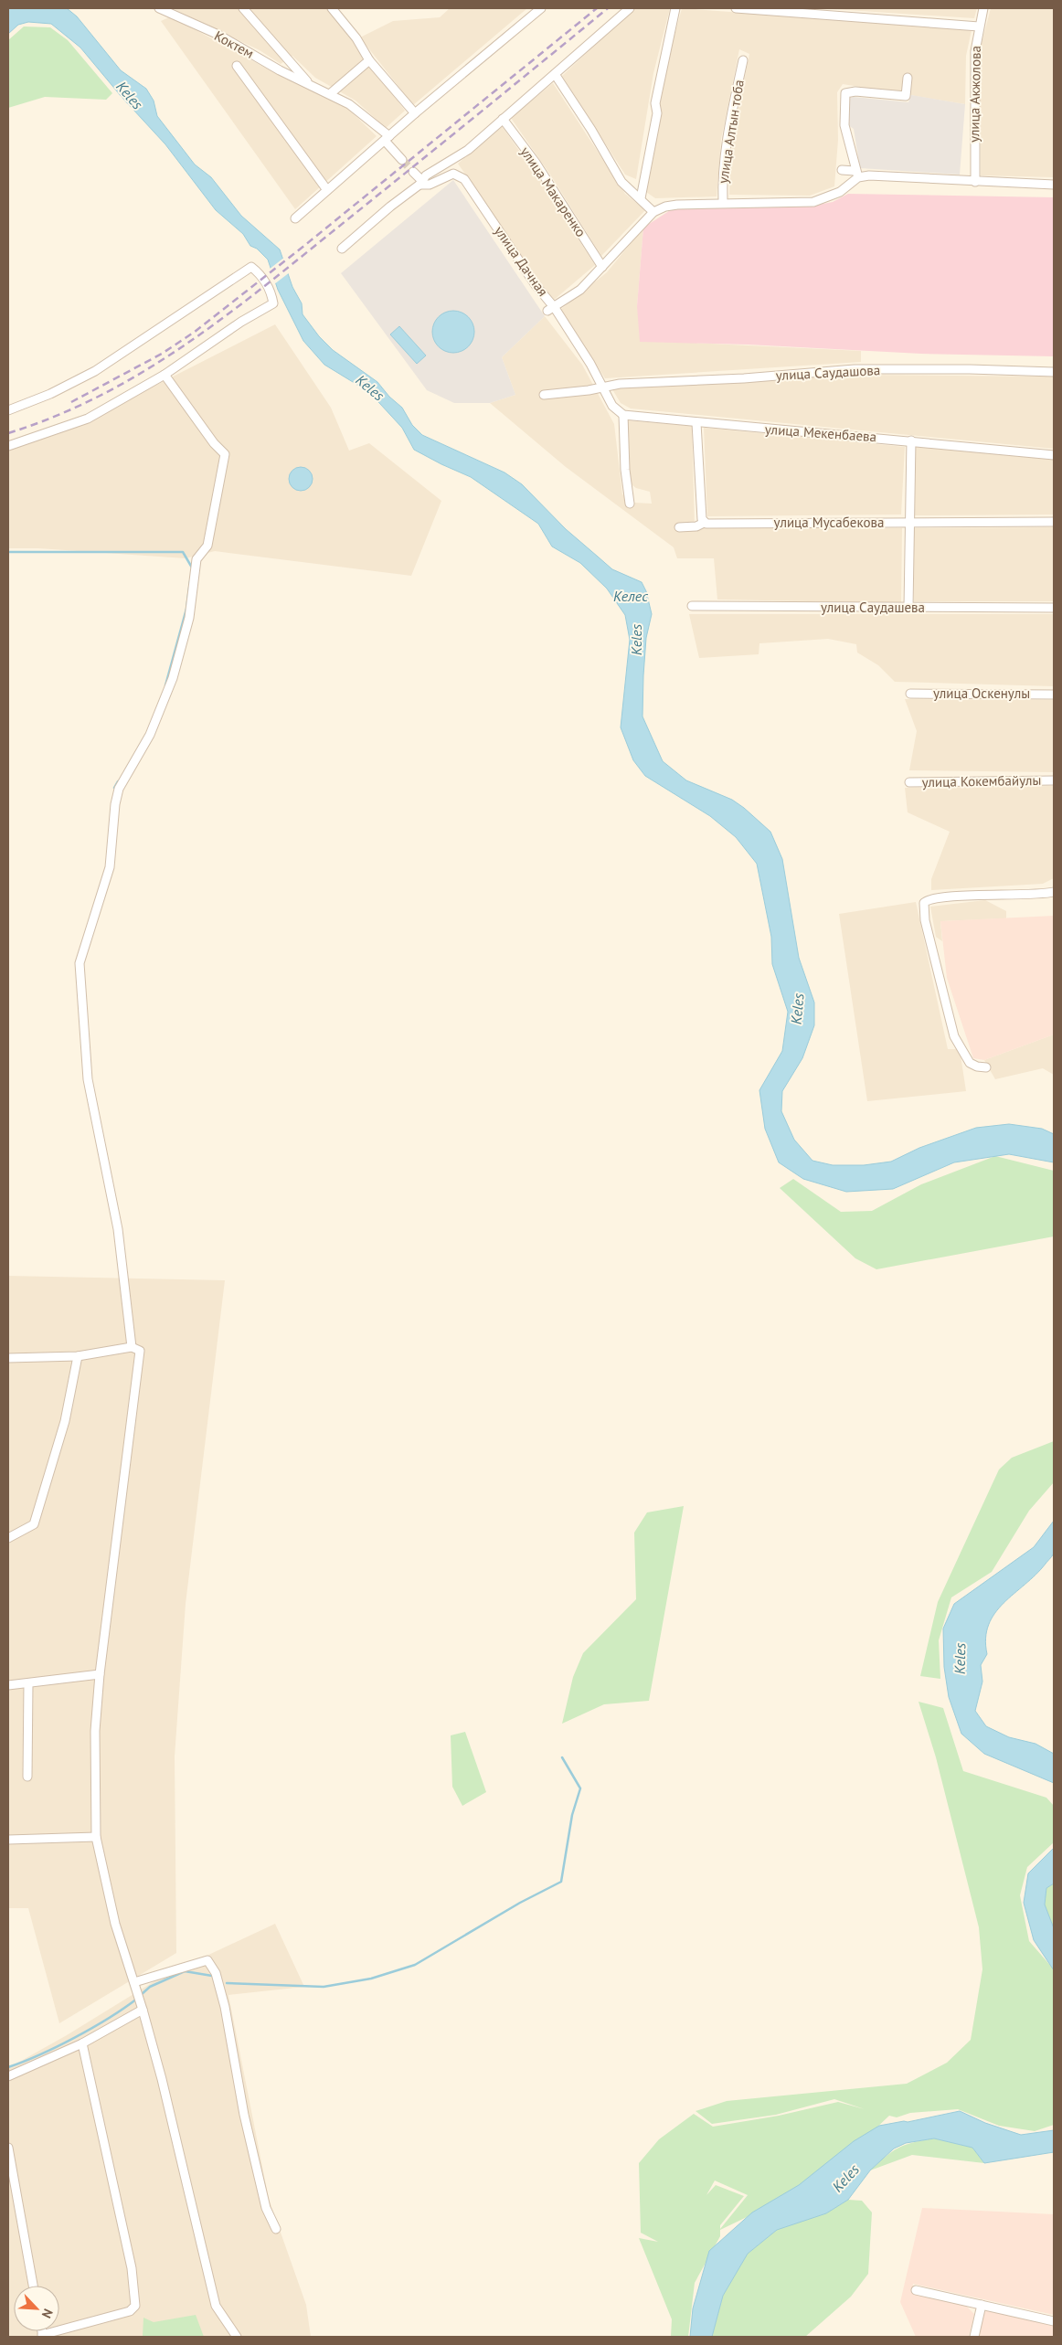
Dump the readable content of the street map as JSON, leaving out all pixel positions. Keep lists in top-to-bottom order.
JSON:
{
  "streets": {
    "street": [
      "Коктем",
      "улица Акжолова",
      "улица Алтын тоба",
      "улица Макаренко",
      "улица Дачная",
      "улица Саудашова",
      "улица Мекенбаева",
      "улица Мусабекова",
      "улица Саудашева",
      "улица Оскенулы",
      "улица Кокембайулы"
    ]
  },
  "crossings": [
    ["улица Дачная", "улица Саудашова"]
  ],
  "water": ["Keles", "Келес"],
  "north": "bottom right"
}
